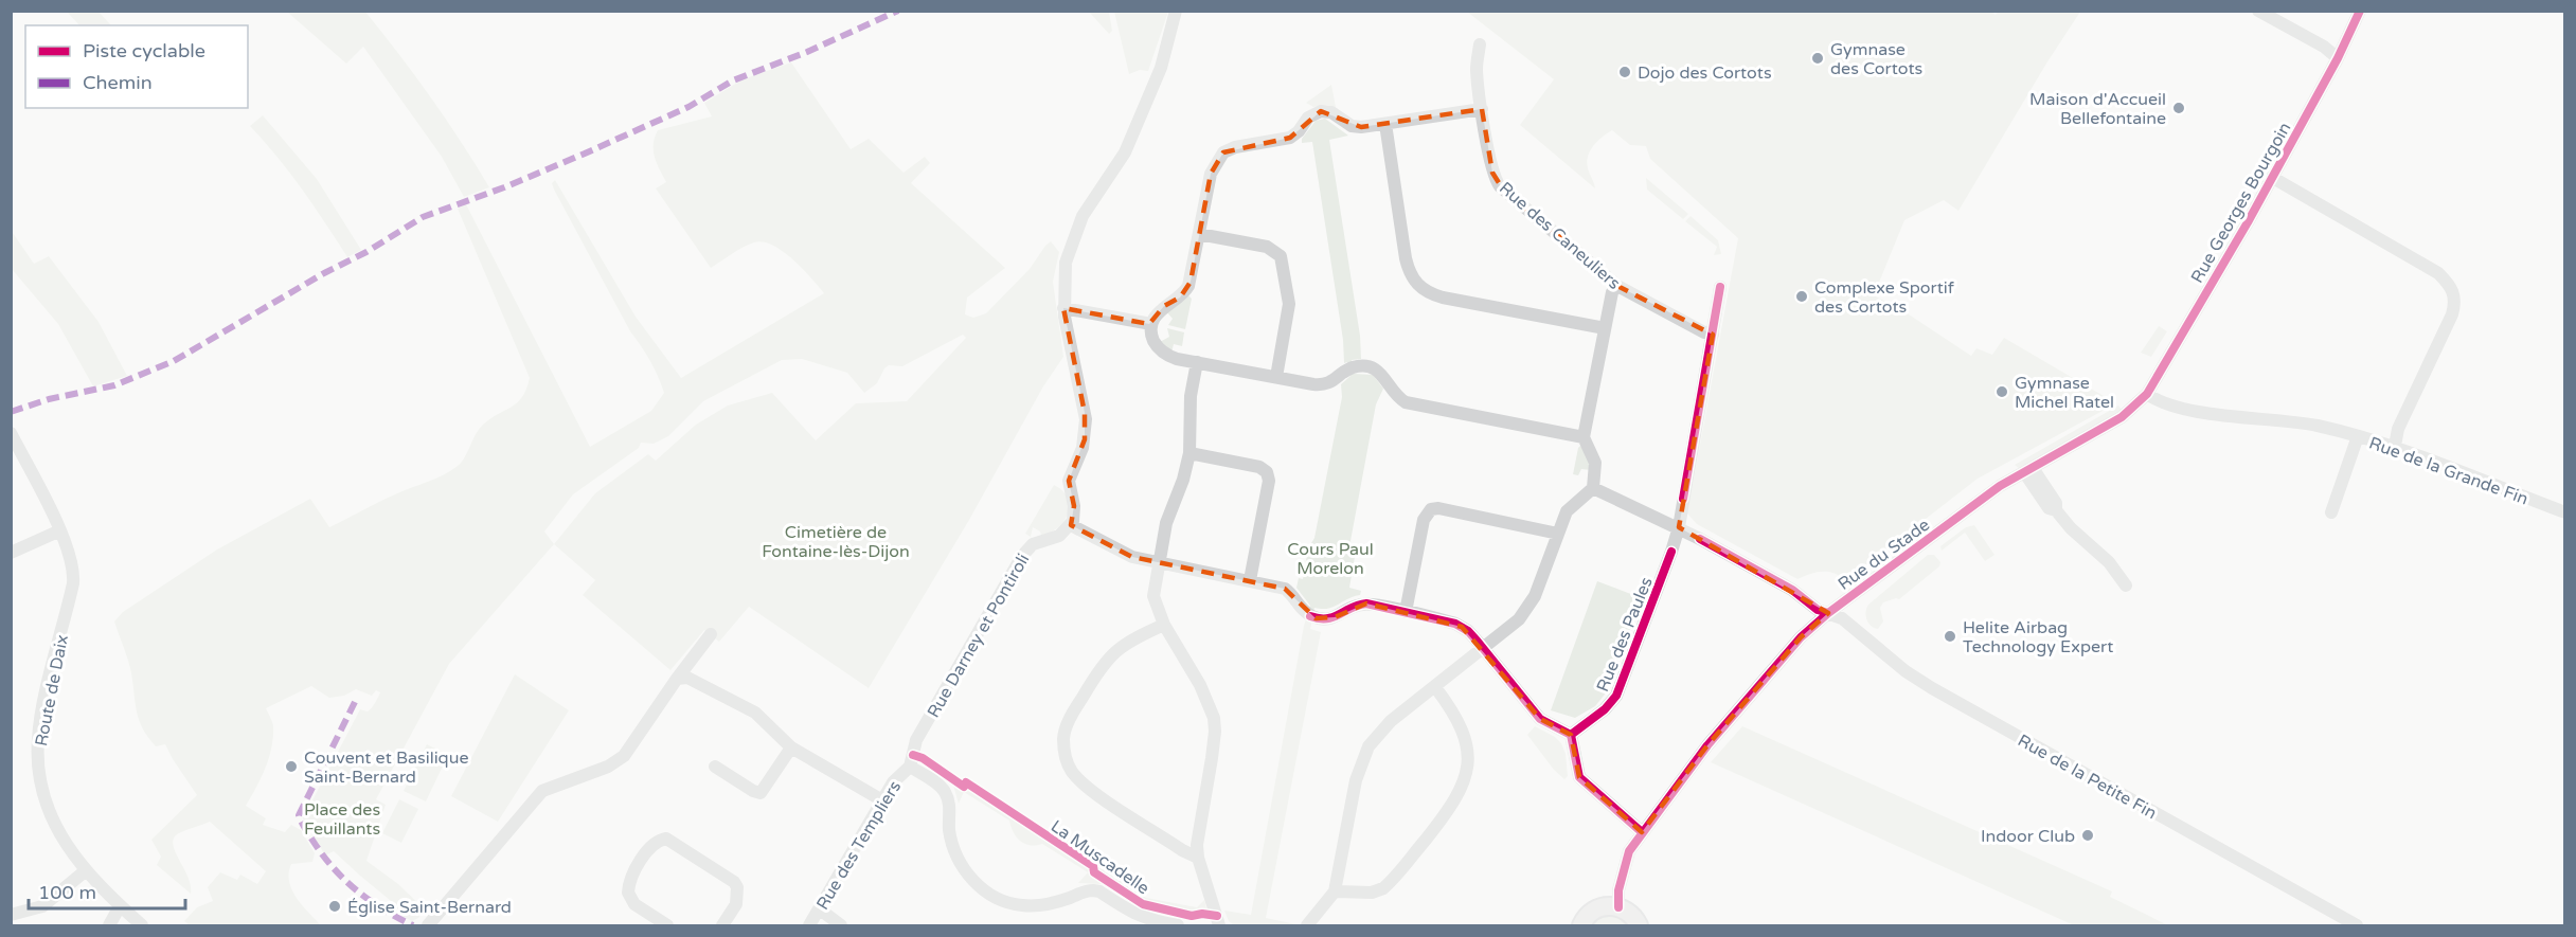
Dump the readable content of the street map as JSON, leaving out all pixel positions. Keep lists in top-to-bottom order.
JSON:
{
  "streets": {
    "street": [
      "Rue Georges Bourgoin",
      "Rue des Caneuliers",
      "Rue de la Grande Fin",
      "Rue du Stade",
      "Rue des Paules",
      "Rue Darney et Pontiroli",
      "Route de Daix",
      "Rue de la Petite Fin",
      "Rue des Templiers"
    ],
    "cycle path": ["La Muscadelle"]
  },
  "crossings": [
    ["Rue Georges Bourgoin", "Rue de la Grande Fin"],
    ["Rue Georges Bourgoin", "Rue du Stade"],
    ["Rue des Caneuliers", "Rue des Paules"],
    ["Rue de la Grande Fin", "Rue du Stade"],
    ["Rue du Stade", "Rue de la Petite Fin"],
    ["Rue des Paules", "Rue de la Petite Fin"],
    ["Rue Darney et Pontiroli", "Rue des Templiers"]
  ],
  "parks": ["Cimetière de Fontaine-lès-Dijon", "Cours Paul Morelon", "Place des Feuillants"],
  "places": [
    "Gymnase des Cortots",
    "Dojo des Cortots",
    "Maison d'Accueil Bellefontaine",
    "Complexe Sportif des Cortots",
    "Gymnase Michel Ratel",
    "Helite Airbag Technology Expert",
    "Couvent et Basilique Saint-Bernard",
    "Indoor Club",
    "Église Saint-Bernard"
  ],
  "legend": ["Piste cyclable", "Chemin"],
  "scale_bar": "100 m"
}
